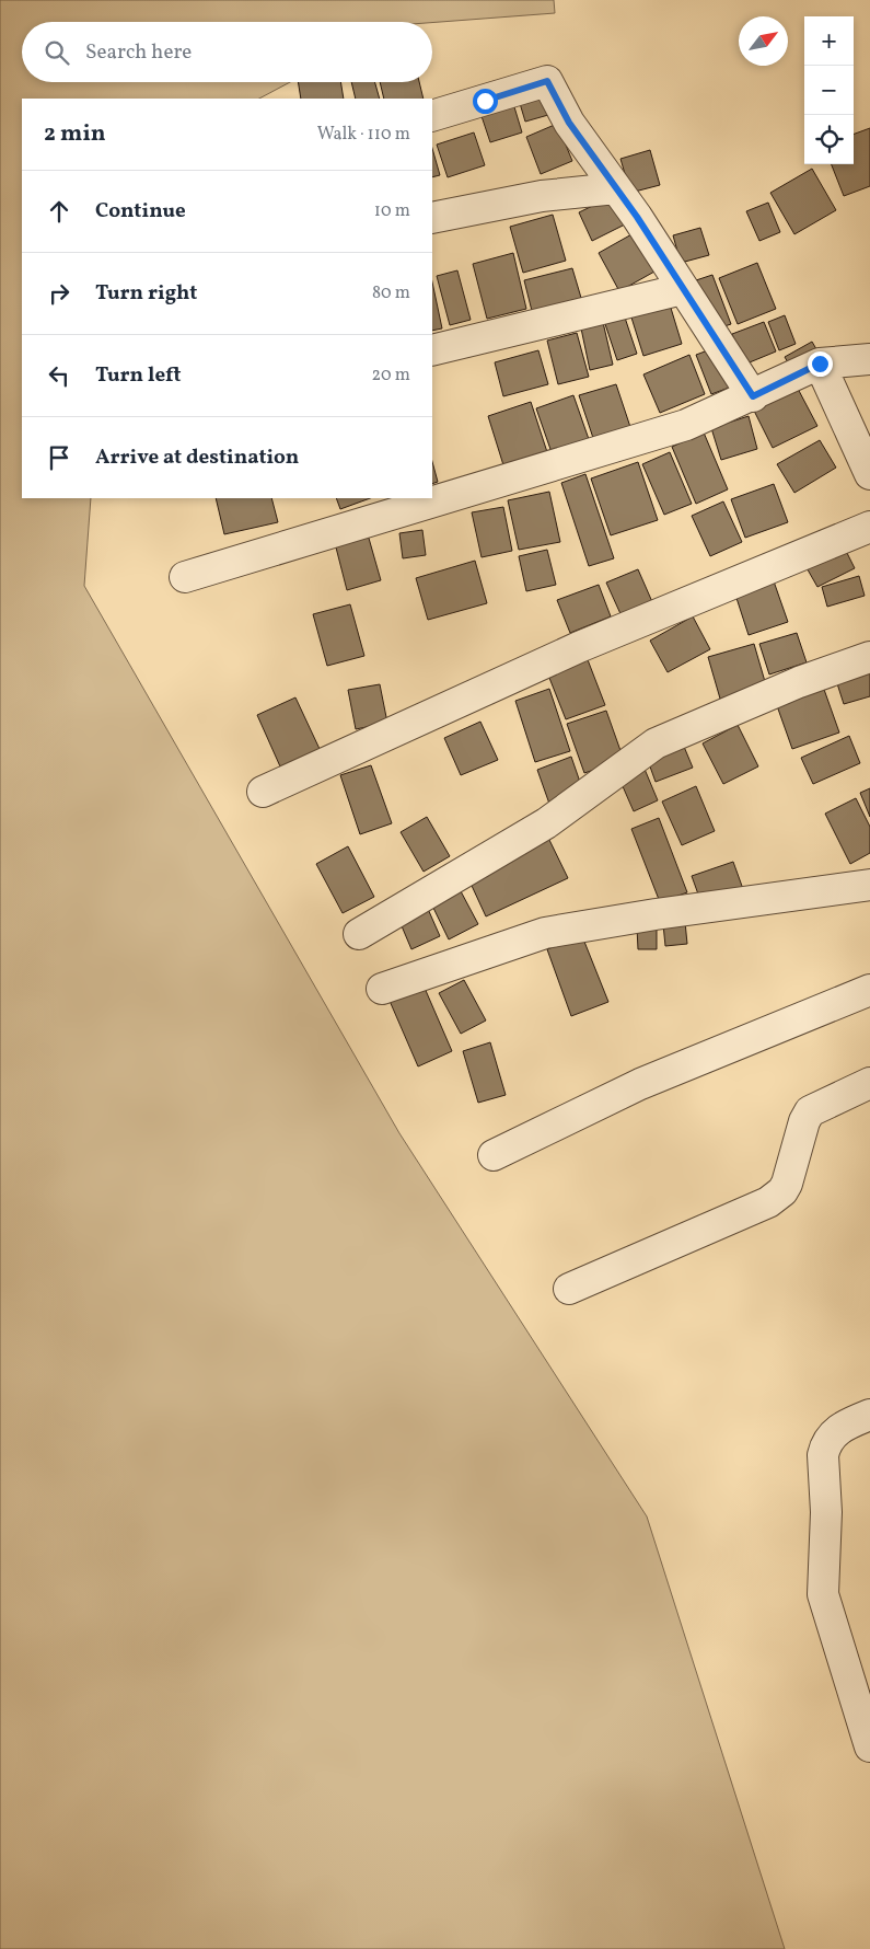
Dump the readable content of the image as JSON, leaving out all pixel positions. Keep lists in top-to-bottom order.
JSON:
{
  "north": "top right",
  "page": {
    "map_buttons": ["+", "−"],
    "search": "Search here",
    "heading": ["2 min", "Walk · 110 m"],
    "list": [
      ["Continue", "10 m"],
      ["Turn right", "80 m"],
      ["Turn left", "20 m"],
      "Arrive at destination"
    ]
  }
}
